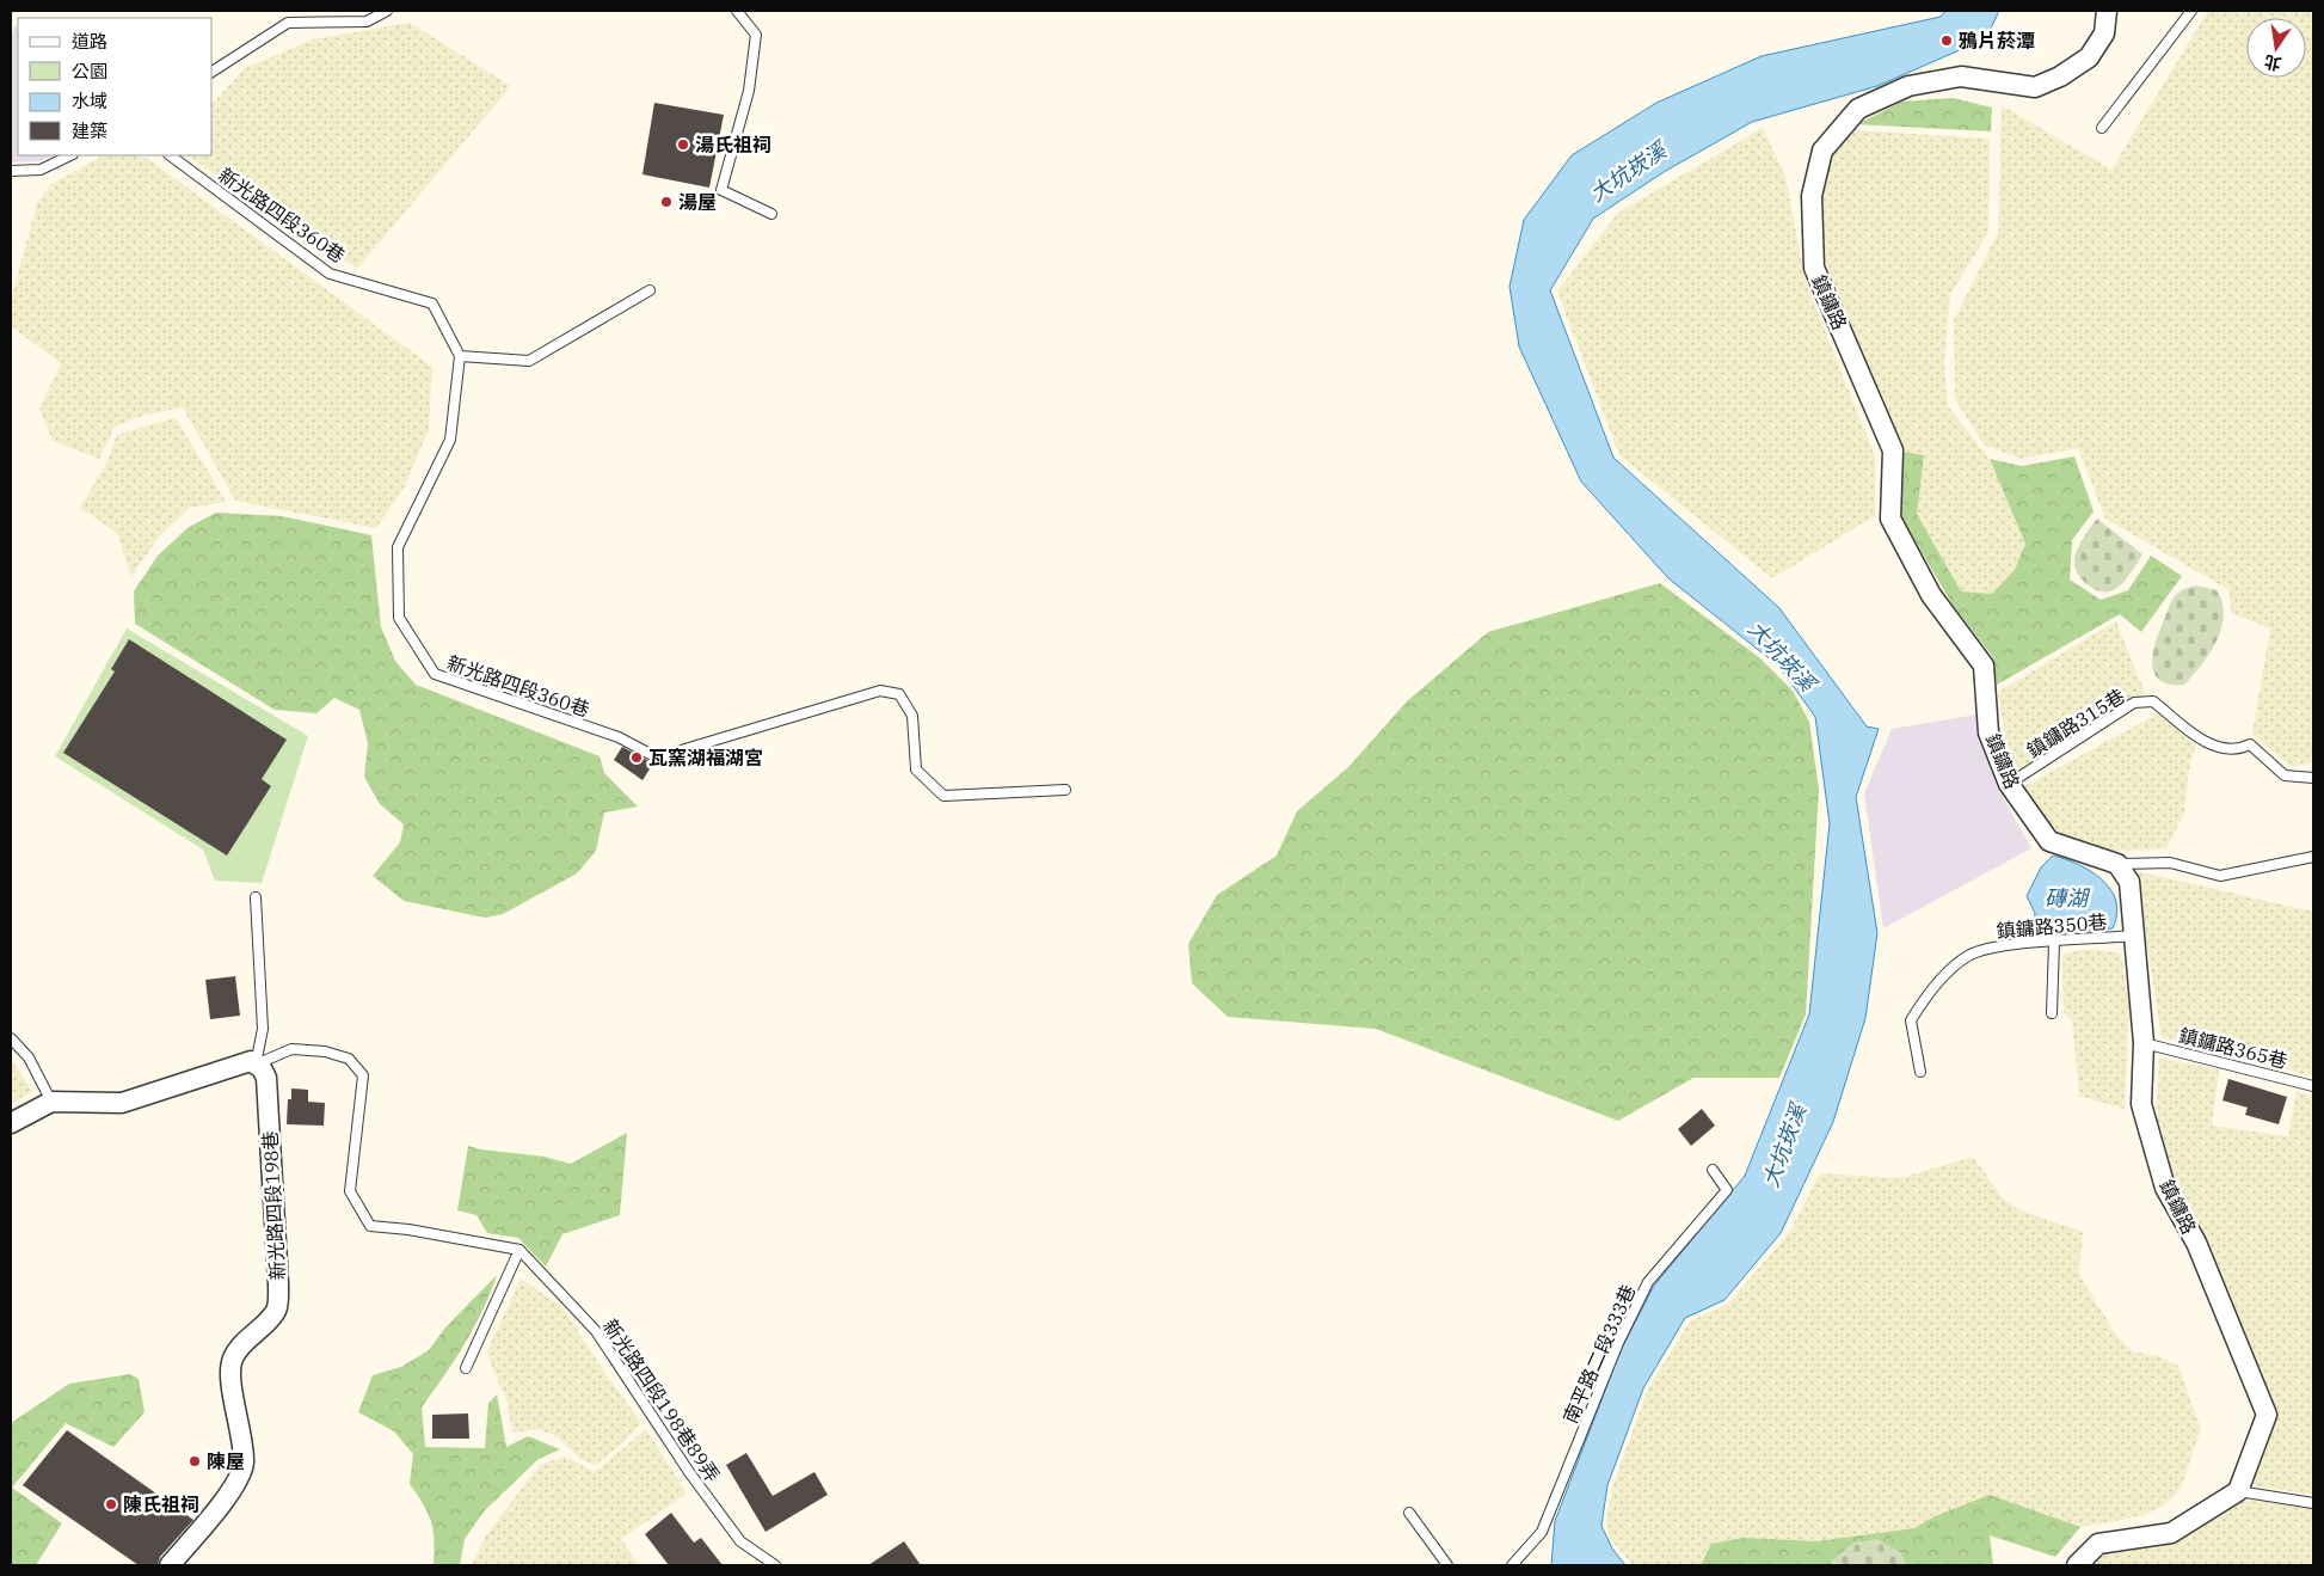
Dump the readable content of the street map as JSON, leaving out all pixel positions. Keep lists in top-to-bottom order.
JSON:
{
  "streets": {
    "street": ["鎮鏞路", "新光路四段198巷"],
    "lane": [
      "新光路四段360巷",
      "鎮鏞路315巷",
      "鎮鏞路350巷",
      "鎮鏞路365巷",
      "南平路二段333巷",
      "新光路四段198巷89弄"
    ]
  },
  "crossings": [
    ["鎮鏞路", "鎮鏞路315巷"],
    ["鎮鏞路", "鎮鏞路350巷"],
    ["鎮鏞路", "鎮鏞路365巷"]
  ],
  "water": ["大坑崁溪", "磚湖"],
  "places": [
    "鴉片菸潭",
    "湯氏祖祠",
    "湯屋",
    "瓦窯湖福湖宮",
    "陳屋",
    "陳氏祖祠"
  ],
  "legend": [
    "道路",
    "公園",
    "水域",
    "建築"
  ],
  "north": "bottom"
}
